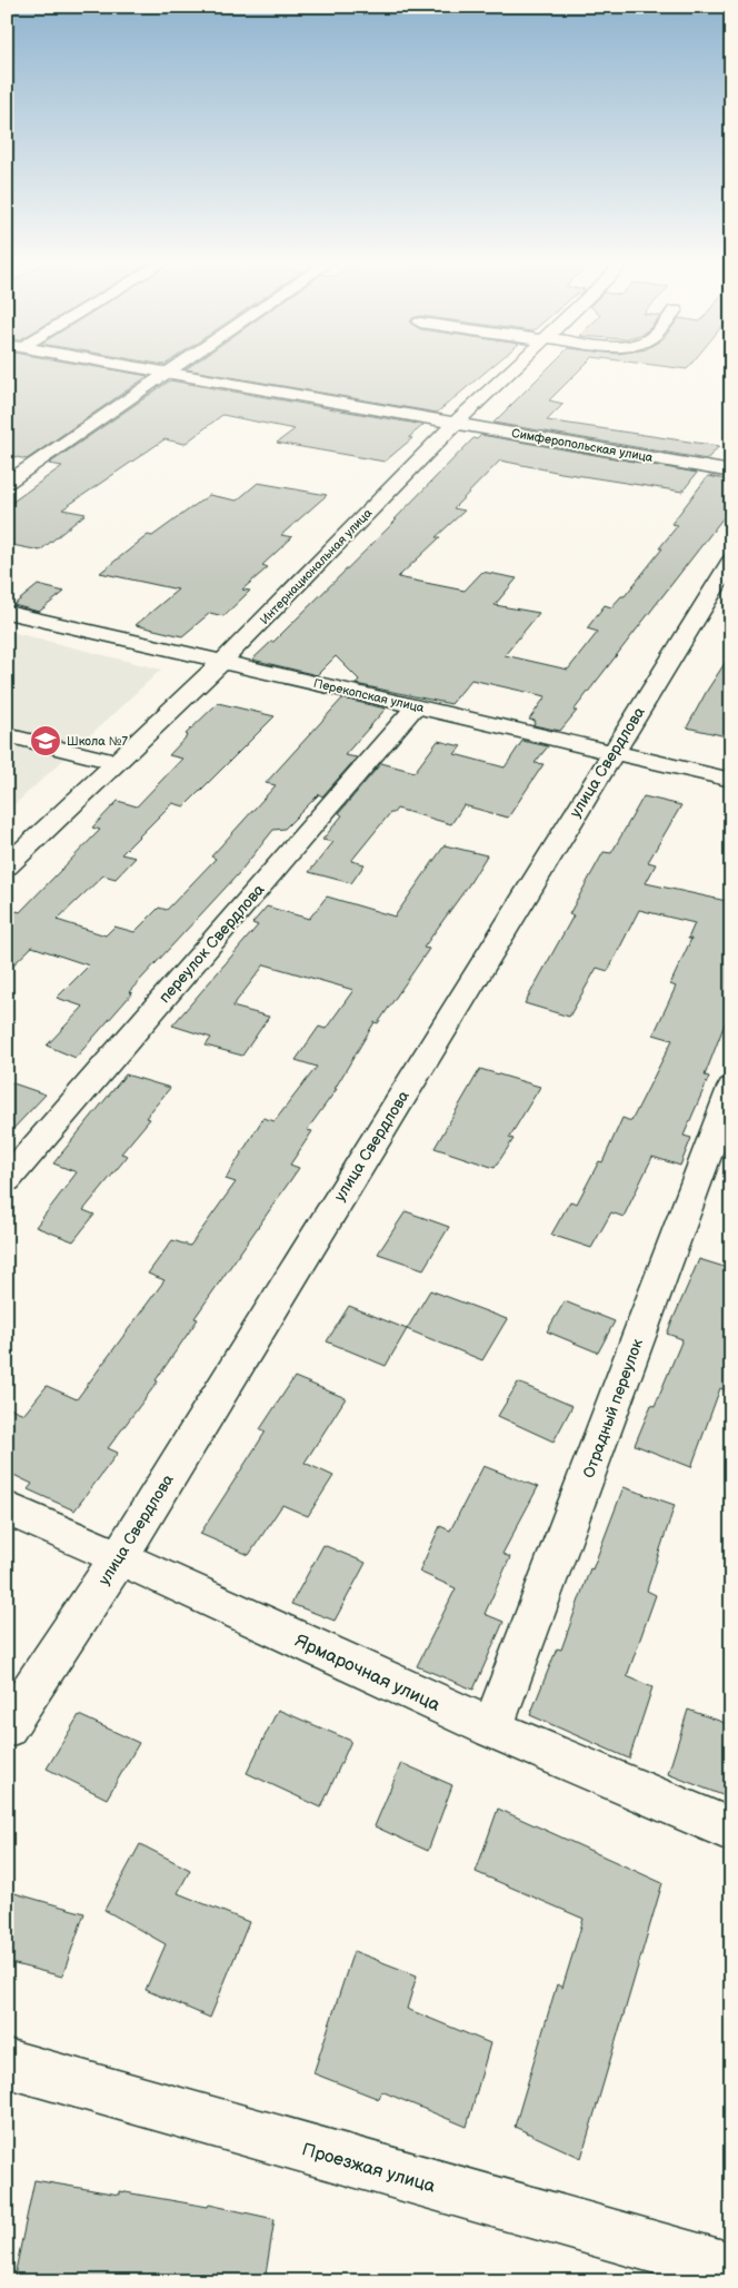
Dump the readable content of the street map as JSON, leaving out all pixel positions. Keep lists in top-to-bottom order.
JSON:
{
  "streets": {
    "street": [
      "Симферопольская улица",
      "Интернациональная улица",
      "Перекопская улица",
      "улица Свердлова",
      "переулок Свердлова",
      "Отрадный переулок",
      "Ярмарочная улица",
      "Проезжая улица"
    ]
  },
  "crossings": [
    ["Симферопольская улица", "Интернациональная улица"],
    ["Интернациональная улица", "Перекопская улица"],
    ["Перекопская улица", "улица Свердлова"],
    ["Перекопская улица", "переулок Свердлова"],
    ["улица Свердлова", "Ярмарочная улица"],
    ["Отрадный переулок", "Ярмарочная улица"]
  ],
  "places": {
    "school or university": ["Школа №7"]
  }
}
